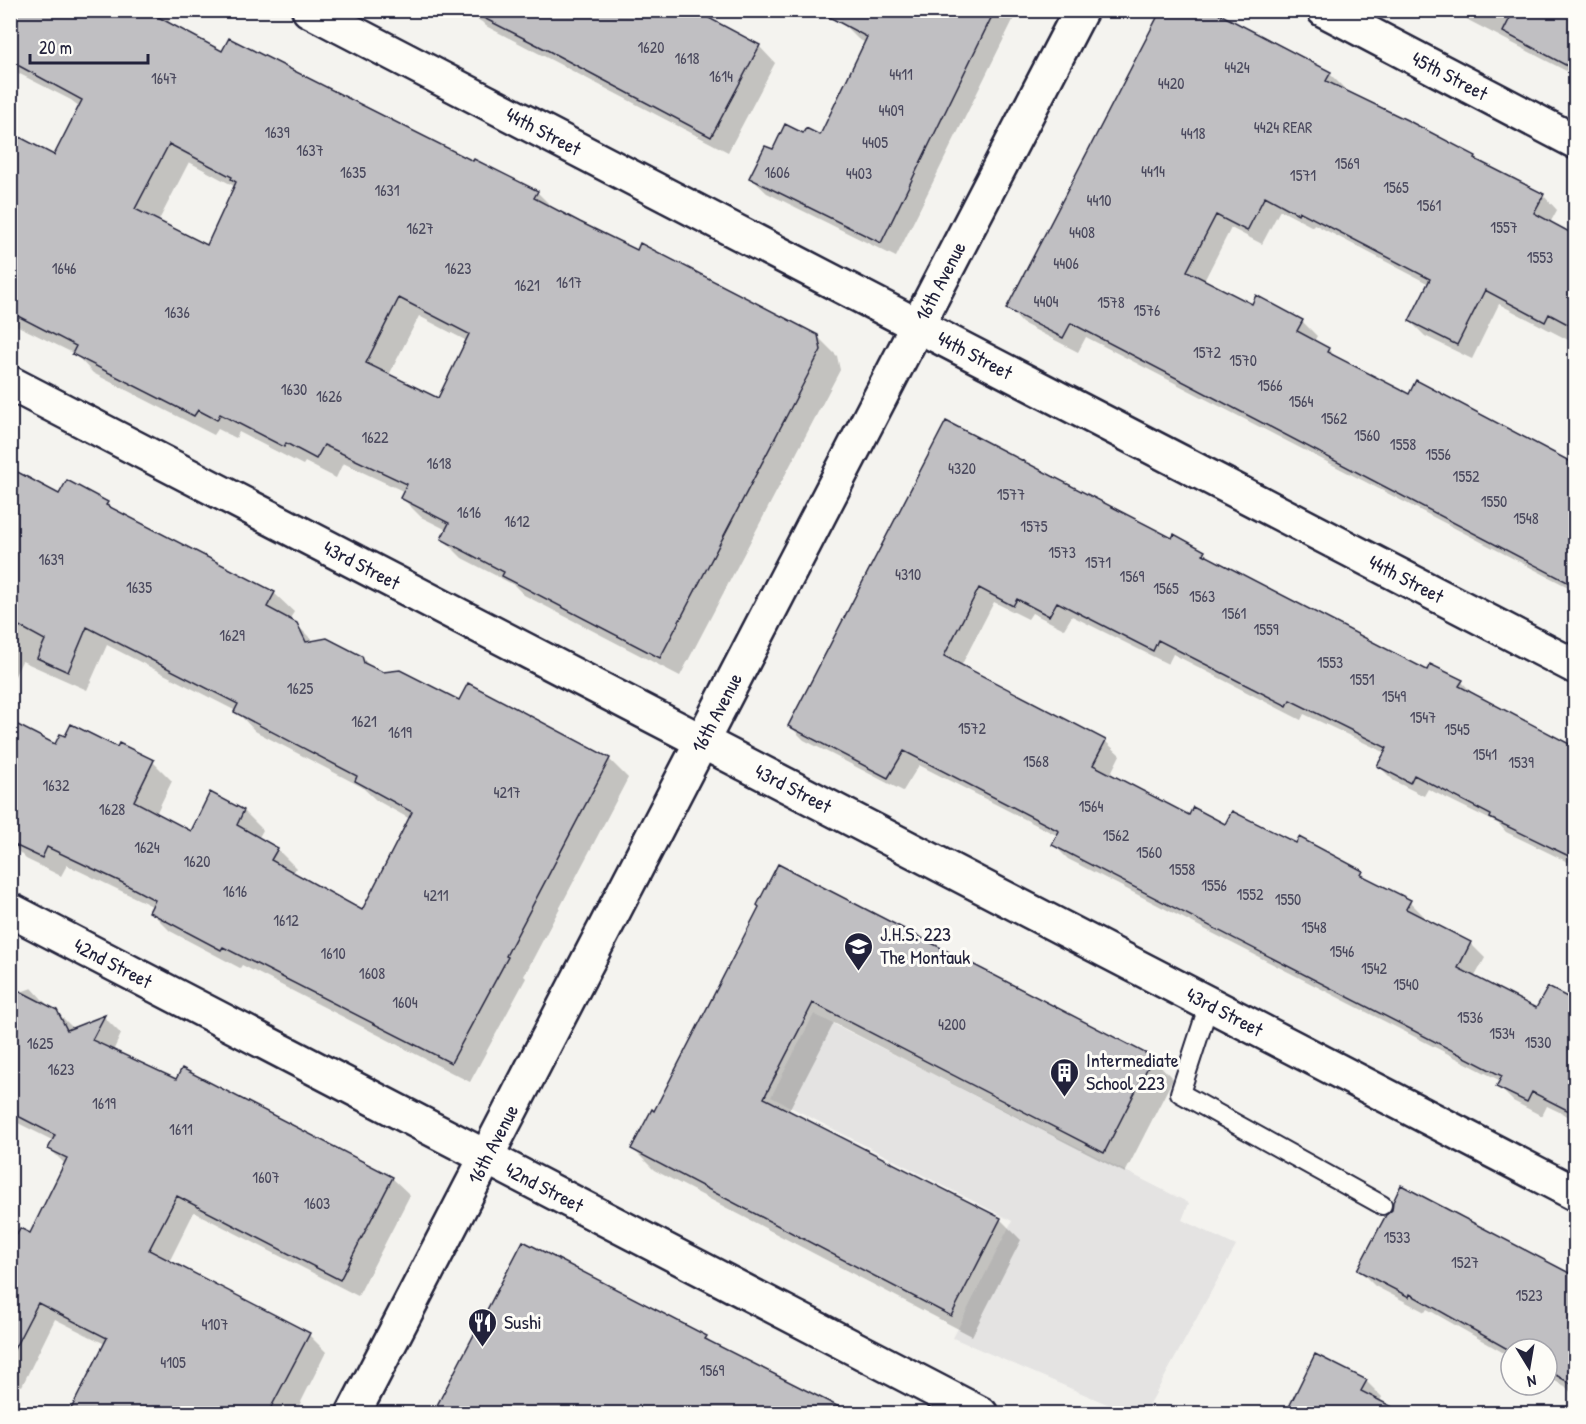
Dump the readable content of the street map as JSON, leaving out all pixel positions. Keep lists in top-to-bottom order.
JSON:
{
  "streets": {
    "street": [
      "45th Street",
      "44th Street",
      "16th Avenue",
      "43rd Street",
      "42nd Street"
    ]
  },
  "crossings": [
    ["44th Street", "16th Avenue"],
    ["16th Avenue", "43rd Street"],
    ["16th Avenue", "42nd Street"]
  ],
  "places": {
    "school or university": ["J.H.S. 223 The Montauk"],
    "building": ["Intermediate School 223"],
    "restaurant": ["Sushi"]
  },
  "house_numbers": [
    "1620",
    "1618",
    "4424",
    "4411",
    "1614",
    "1647",
    "4420",
    "4409",
    "4424 REAR",
    "1639",
    "4418",
    "4405",
    "1637",
    "1569",
    "4414",
    "1635",
    "1606",
    "4403",
    "1571",
    "1565",
    "1631",
    "4410",
    "1561",
    "1557",
    "1627",
    "4408",
    "1553",
    "4406",
    "1646",
    "1623",
    "1617",
    "1621",
    "4404",
    "1578",
    "1576",
    "1636",
    "1572",
    "1570",
    "1566",
    "1630",
    "1626",
    "1564",
    "1562",
    "1560",
    "1622",
    "1558",
    "1556",
    "1618",
    "4320",
    "1552",
    "1577",
    "1550",
    "1616",
    "1548",
    "1612",
    "1575",
    "1573",
    "1639",
    "1571",
    "4310",
    "1569",
    "1635",
    "1565",
    "1563",
    "1561",
    "1559",
    "1629",
    "1553",
    "1551",
    "1625",
    "1549",
    "1547",
    "1621",
    "1572",
    "1545",
    "1619",
    "1541",
    "1568",
    "1539",
    "1632",
    "4217",
    "1564",
    "1628",
    "1562",
    "1624",
    "1560",
    "1620",
    "1558",
    "1556",
    "1616",
    "1552",
    "4211",
    "1550",
    "1612",
    "1548",
    "1546",
    "1610",
    "1542",
    "1608",
    "1540",
    "1604",
    "1536",
    "4200",
    "1534",
    "1530",
    "1625",
    "1623",
    "1619",
    "1611",
    "1607",
    "1603",
    "1533",
    "1527",
    "1523",
    "4107",
    "4105",
    "1569"
  ],
  "scale_bar": "20 m",
  "north": "bottom"
}
